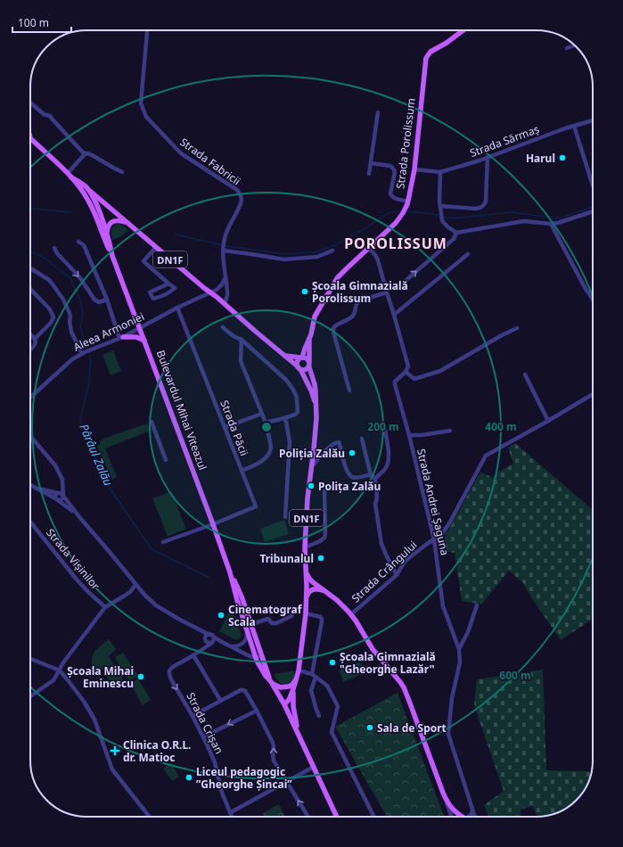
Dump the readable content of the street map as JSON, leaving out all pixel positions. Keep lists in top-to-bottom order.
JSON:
{
  "streets": {
    "main road": ["Strada Porolissum", "DN1F", "Bulevardul Mihai Viteazul"],
    "street": [
      "Strada Sărmaș",
      "Strada Fabricii",
      "Aleea Armoniei",
      "Strada Păcii",
      "Strada Andrei Șaguna",
      "Strada Vișinilor",
      "Strada Crângului",
      "Strada Crișan"
    ]
  },
  "crossings": [
    ["Strada Sărmaș", "Strada Porolissum"],
    ["Strada Porolissum", "DN1F"],
    ["Strada Fabricii", "DN1F"],
    ["DN1F", "Aleea Armoniei"],
    ["DN1F", "Bulevardul Mihai Viteazul"],
    ["Aleea Armoniei", "Bulevardul Mihai Viteazul"],
    ["Aleea Armoniei", "Strada Păcii"],
    ["Bulevardul Mihai Viteazul", "Strada Păcii"],
    ["Strada Andrei Șaguna", "Strada Crângului"]
  ],
  "districts": ["POROLISSUM"],
  "water": ["Pârâul Zalău"],
  "places": {
    "other": [
      "Harul",
      "Școala Gimnazială Porolissum",
      "Poliția Zalău",
      "Polița Zalău",
      "Tribunalul",
      "Cinematograf Scala",
      "Școala Gimnazială \"Gheorghe Lazăr\"",
      "Școala Mihai Eminescu",
      "Sala de Sport",
      "Liceul pedagogic ”Gheorghe Șincai”"
    ],
    "health": ["Clinica O.R.L. dr. Matioc"]
  },
  "scale_bar": "100 m",
  "rings": ["200 m", "400 m", "600 m"]
}
